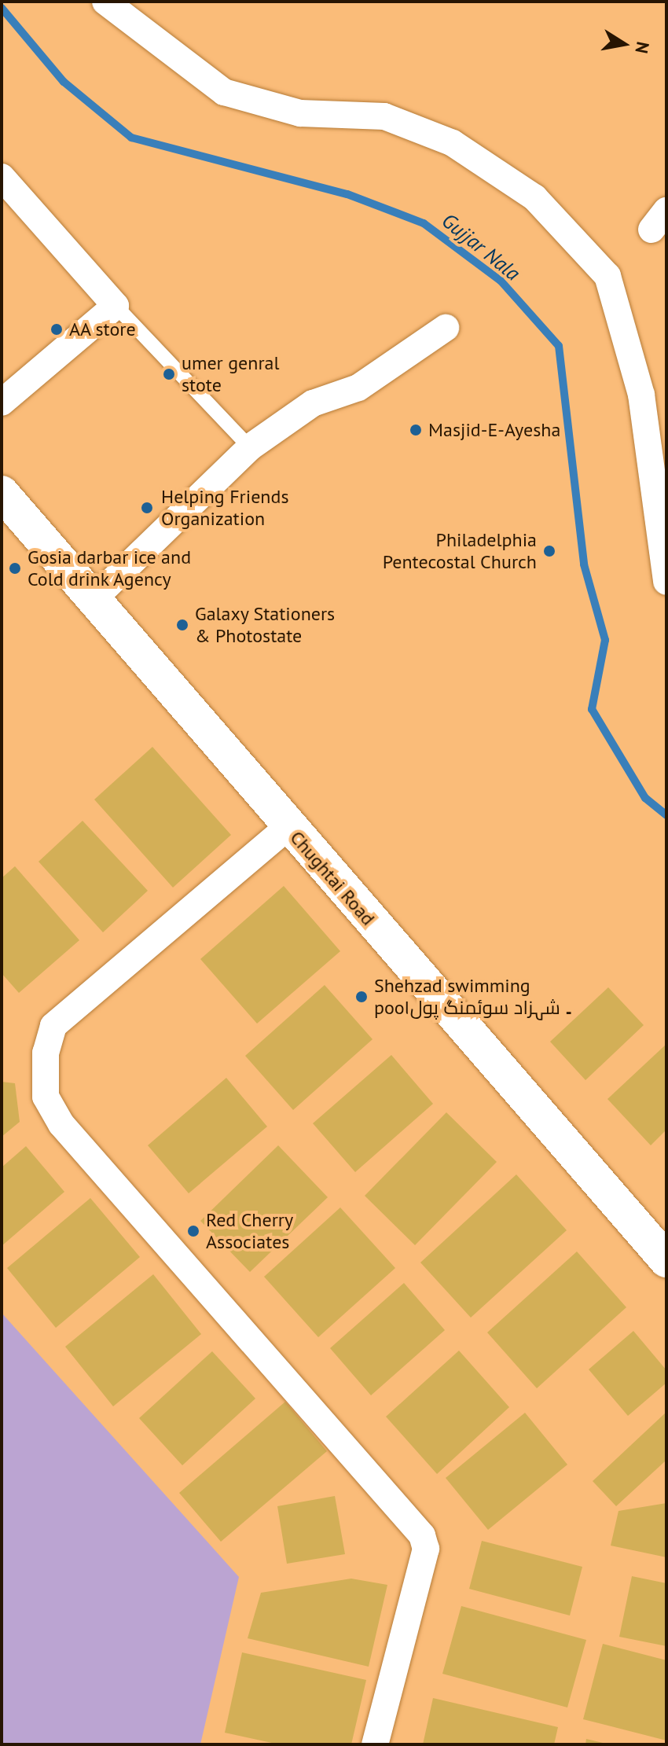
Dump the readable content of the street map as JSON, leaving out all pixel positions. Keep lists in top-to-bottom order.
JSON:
{
  "streets": {
    "street": ["Chughtai Road"]
  },
  "water": ["Gujjar Nala"],
  "places": [
    "AA store",
    "umer genral stote",
    "Masjid-E-Ayesha",
    "Helping Friends Organization",
    "Philadelphia Pentecostal Church",
    "Gosia darbar ice and Cold drink Agency",
    "Galaxy Stationers & Photostate",
    "Shehzad swimming pool۔ شہزاد سوئمنگ پول",
    "Red Cherry Associates"
  ],
  "north": "right"
}
